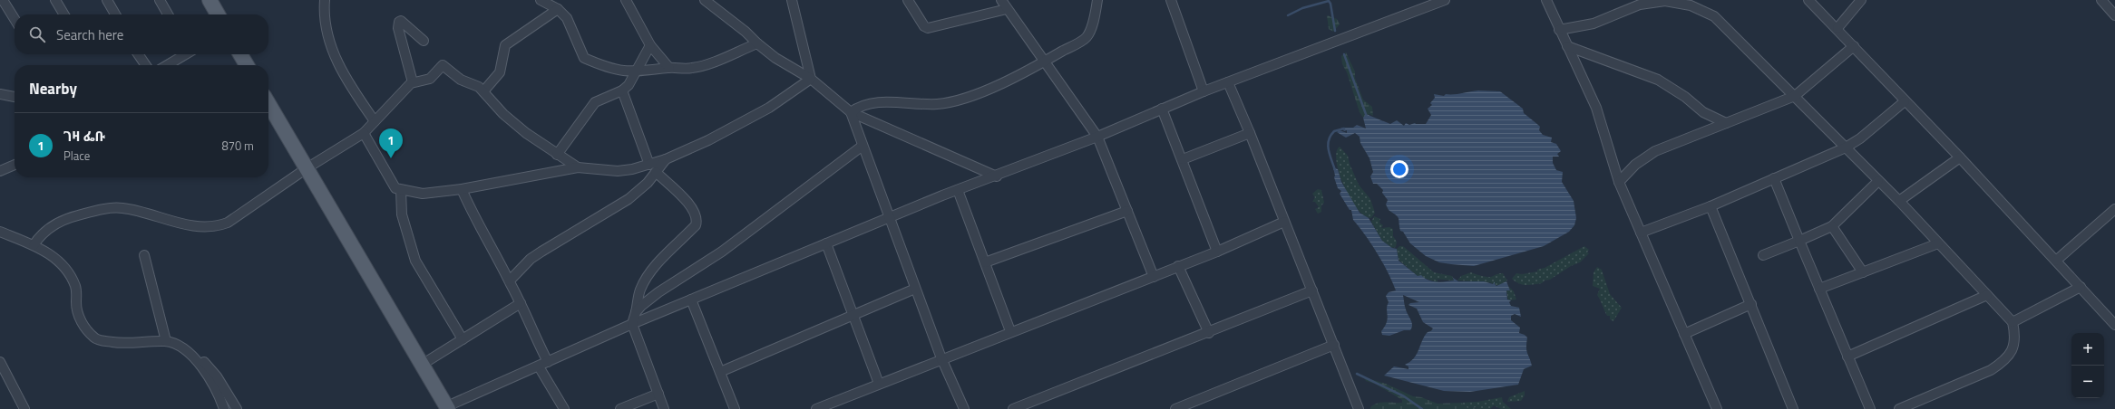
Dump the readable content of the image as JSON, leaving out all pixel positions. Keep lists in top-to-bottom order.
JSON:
{
  "page": {
    "search": "Search here",
    "heading": "Nearby",
    "list": [
      {
        "mark": "1",
        "name": "ገዛ ፌቡ",
        "note": "Place",
        "value": "870 m"
      }
    ],
    "pins": "1",
    "map_buttons": ["+", "−"]
  }
}
